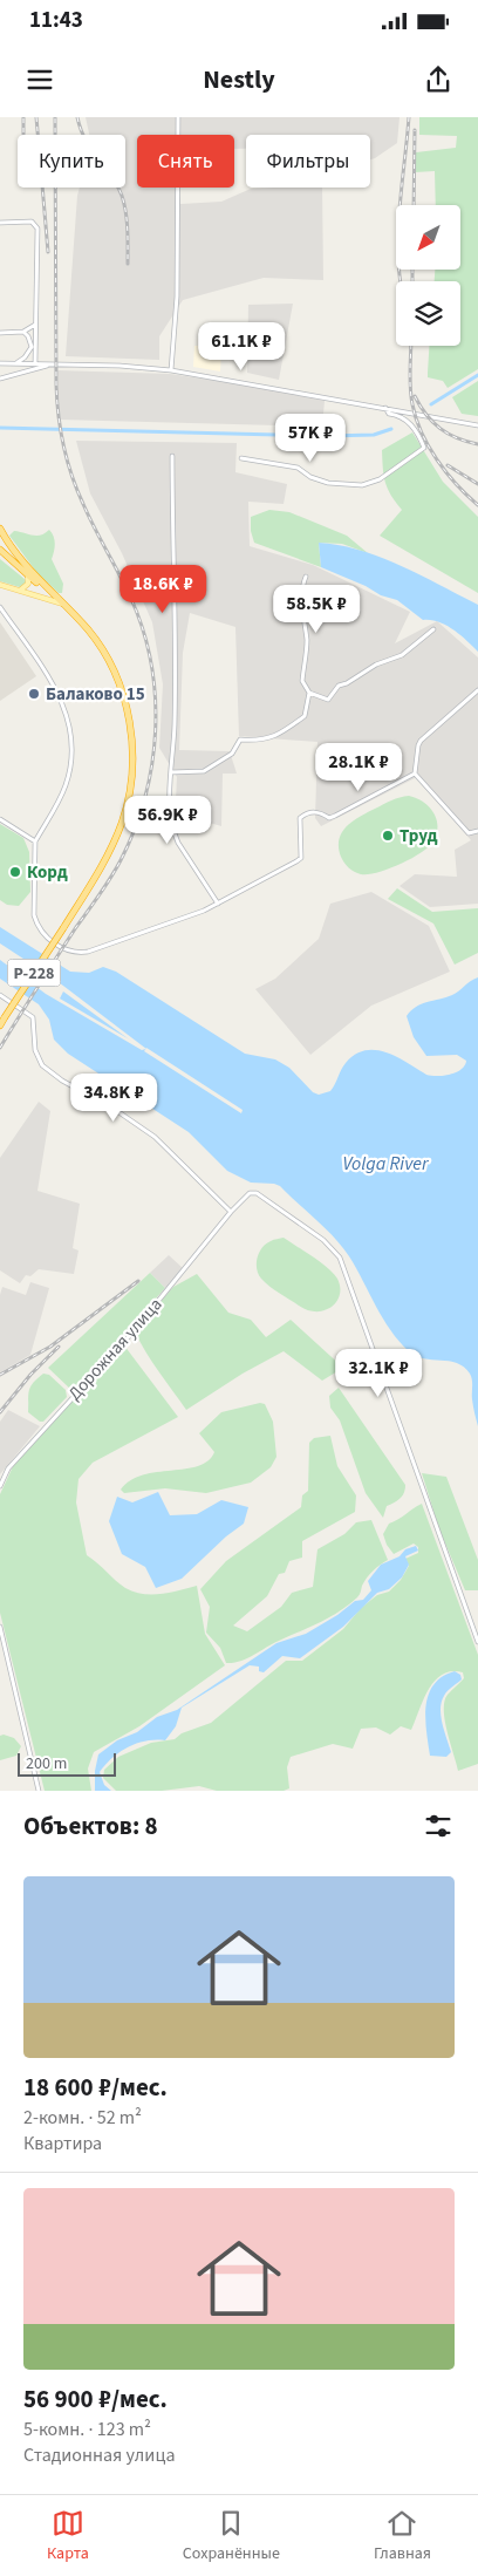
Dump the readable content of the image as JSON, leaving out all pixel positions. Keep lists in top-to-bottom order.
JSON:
{
  "streets": {
    "highway": ["Р-228"],
    "street": ["Дорожная улица"]
  },
  "water": ["Volga River"],
  "places": ["Балаково 15", "Труд", "Корд"],
  "scale_bar": "200 m",
  "north": "bottom left",
  "page": {
    "status": "11:43",
    "header": "Nestly",
    "chip": ["Купить", "Снять", "Фильтры"],
    "price": [
      "61.1K ₽",
      "57K ₽",
      "18.6K ₽",
      "58.5K ₽",
      "28.1K ₽",
      "56.9K ₽",
      "34.8K ₽",
      "32.1K ₽"
    ],
    "scale": "200 m",
    "heading": "Объектов: 8",
    "list": [
      {
        "name": "18 600 ₽/мес.",
        "note": "2-комн. · 52 m² · Квартира"
      },
      {
        "name": "56 900 ₽/мес.",
        "note": "5-комн. · 123 m² · Стадионная улица"
      }
    ],
    "tabs": ["Карта", "Сохранённые", "Главная"]
  }
}
